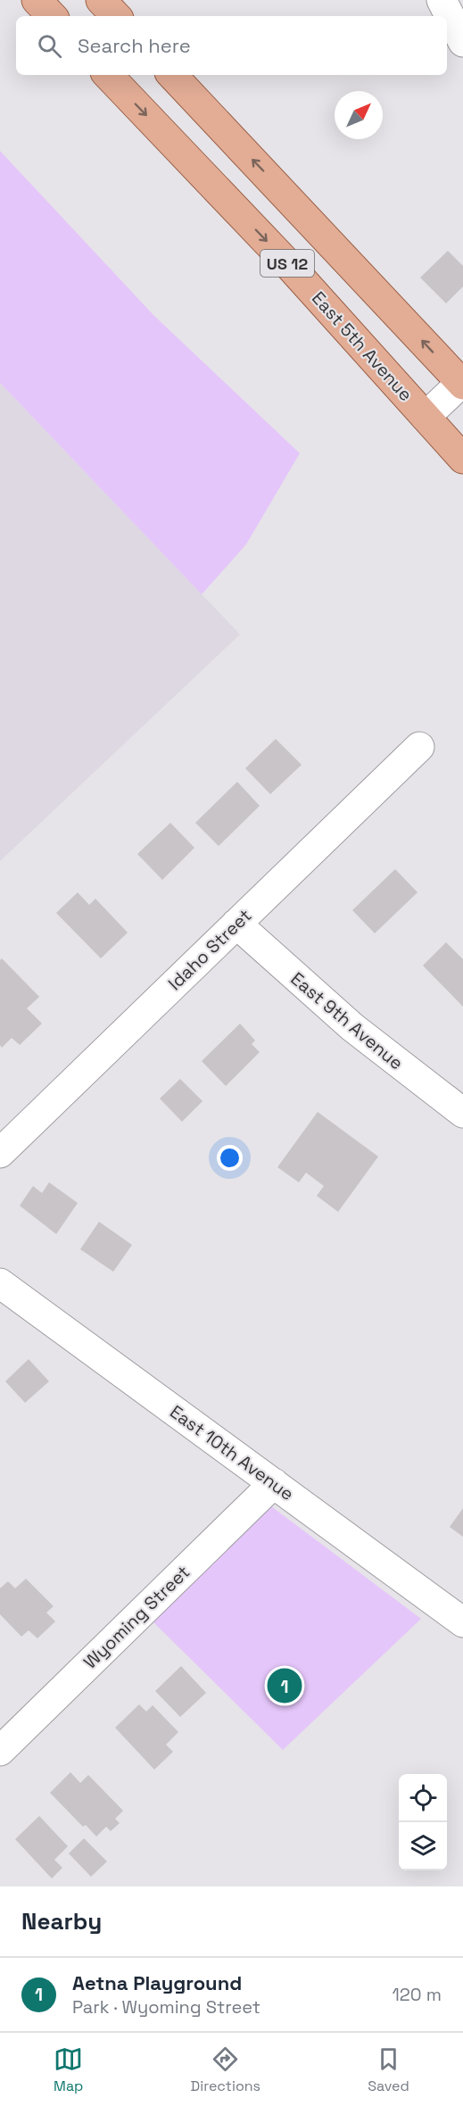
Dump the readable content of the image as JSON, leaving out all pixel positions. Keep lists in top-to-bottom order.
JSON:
{
  "streets": {
    "main road": ["US 12", "East 5th Avenue"],
    "street": [
      "Idaho Street",
      "East 9th Avenue",
      "East 10th Avenue",
      "Wyoming Street"
    ]
  },
  "crossings": [
    ["Idaho Street", "East 9th Avenue"],
    ["East 10th Avenue", "Wyoming Street"]
  ],
  "north": "top right",
  "page": {
    "search": "Search here",
    "pins": "1",
    "heading": "Nearby",
    "list": [
      {
        "mark": "1",
        "name": "Aetna Playground",
        "note": "Park · Wyoming Street",
        "value": "120 m"
      }
    ],
    "nav": ["Map", "Directions", "Saved"]
  }
}
